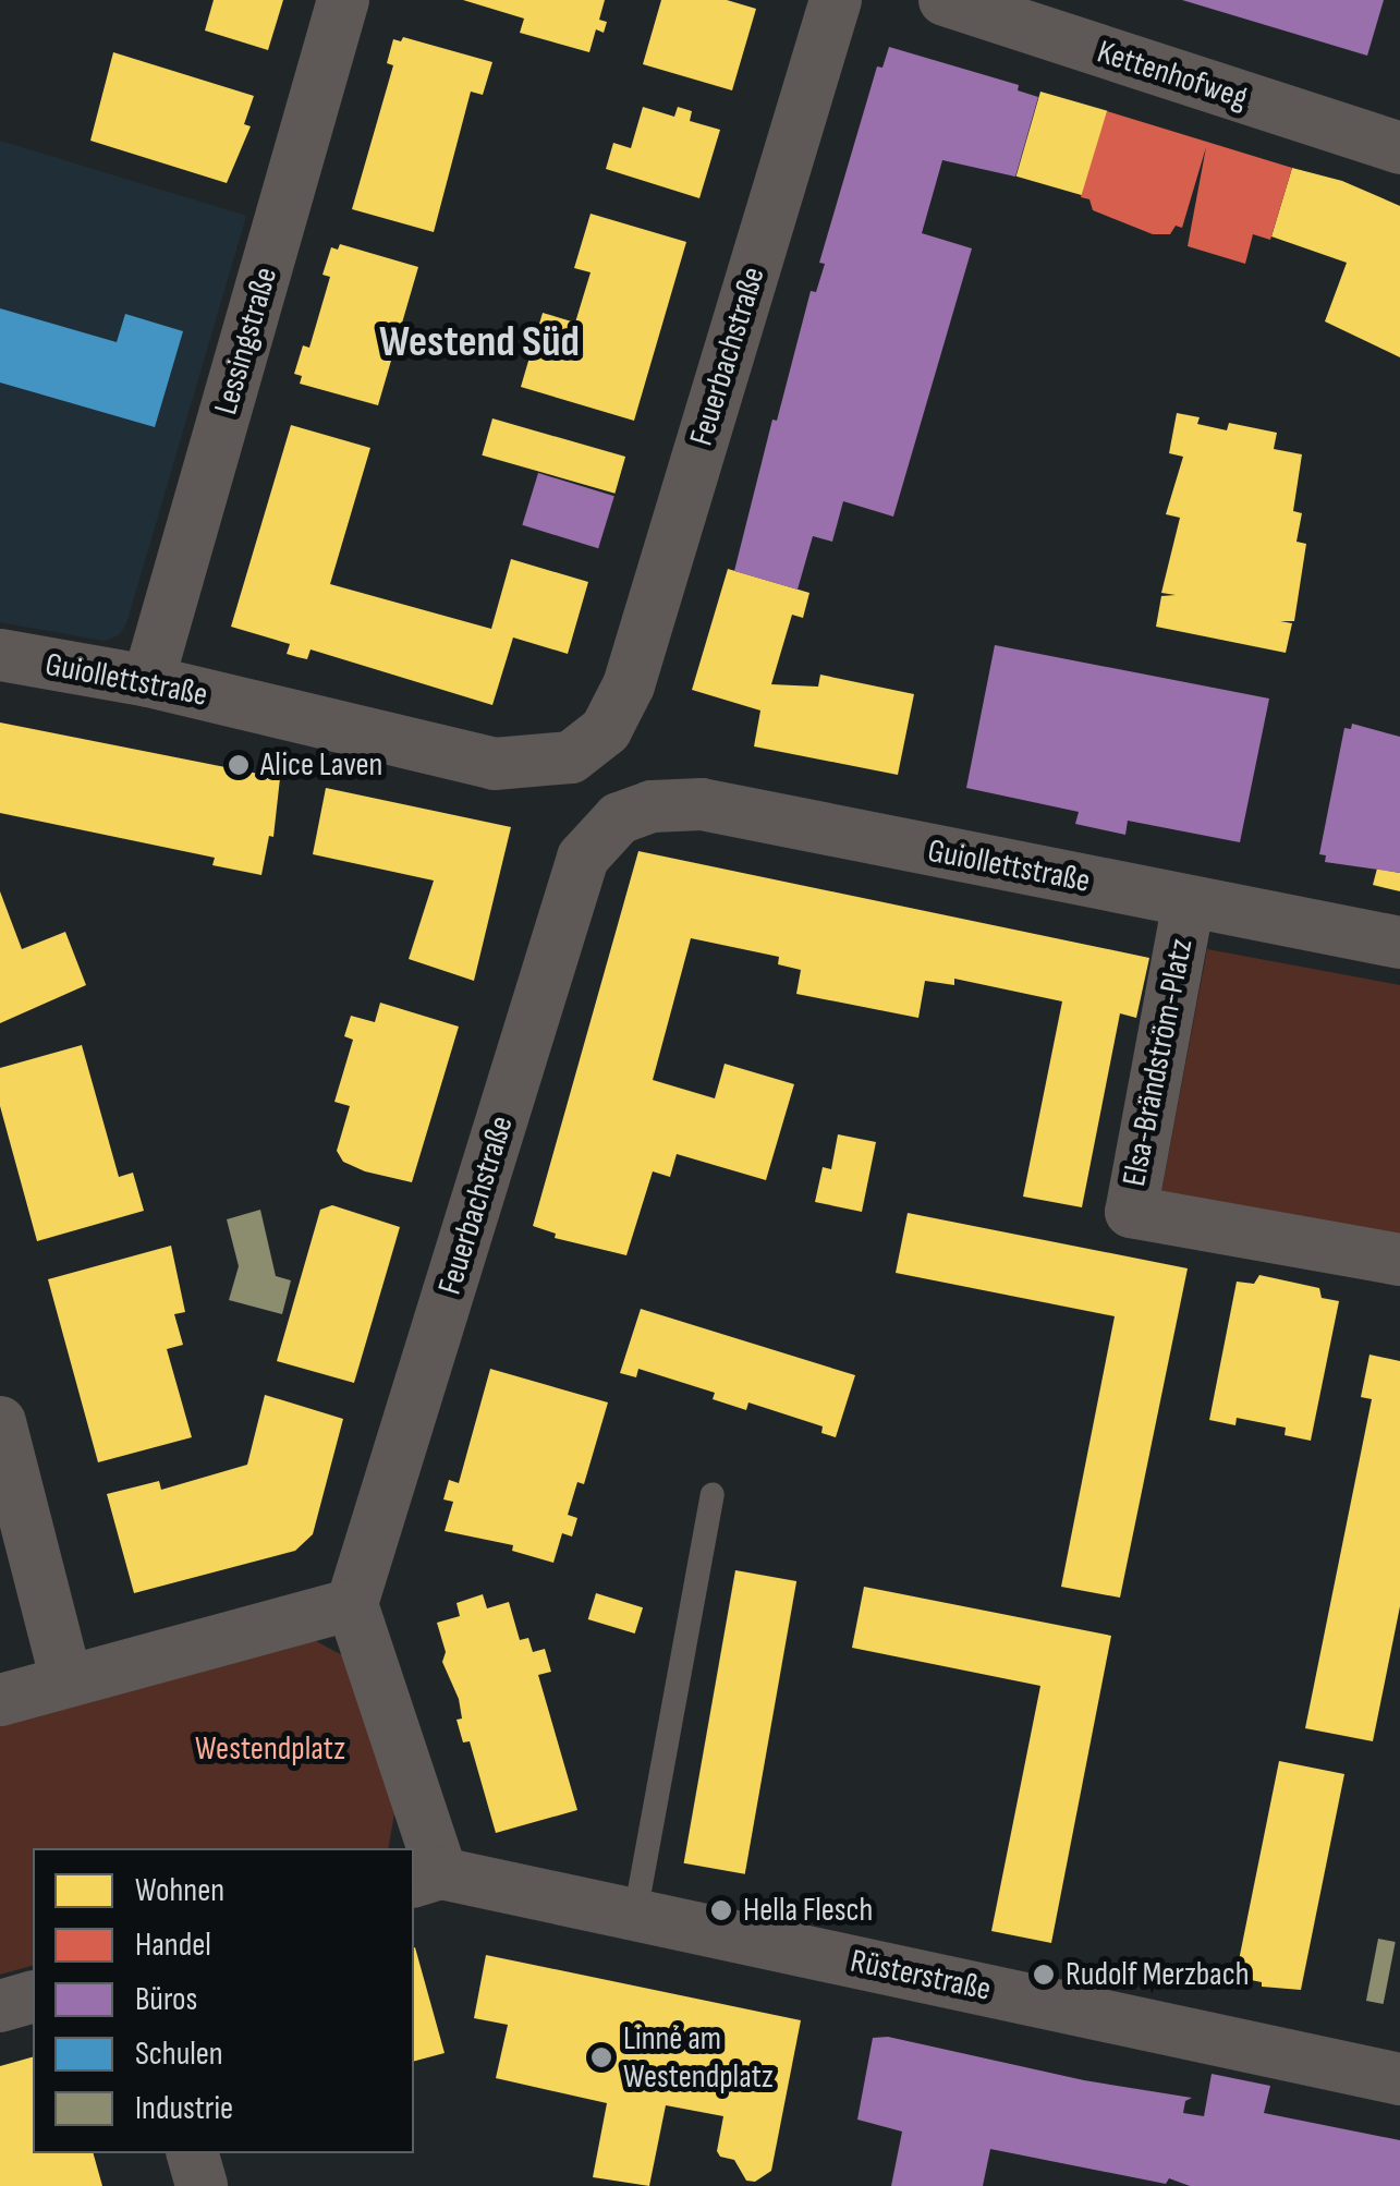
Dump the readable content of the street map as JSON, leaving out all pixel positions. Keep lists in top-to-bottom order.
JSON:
{
  "streets": {
    "street": [
      "Kettenhofweg",
      "Lessingstraße",
      "Feuerbachstraße",
      "Guiollettstraße",
      "Elsa-Brändström-Platz",
      "Rüsterstraße"
    ]
  },
  "crossings": [
    ["Lessingstraße", "Guiollettstraße"],
    ["Feuerbachstraße", "Guiollettstraße"],
    ["Guiollettstraße", "Elsa-Brändström-Platz"]
  ],
  "districts": ["Westend Süd"],
  "parks": ["Westendplatz"],
  "places": [
    "Alice Laven",
    "Hella Flesch",
    "Rudolf Merzbach",
    "Linné am Westendplatz"
  ],
  "legend": [
    "Wohnen",
    "Handel",
    "Büros",
    "Schulen",
    "Industrie"
  ]
}
